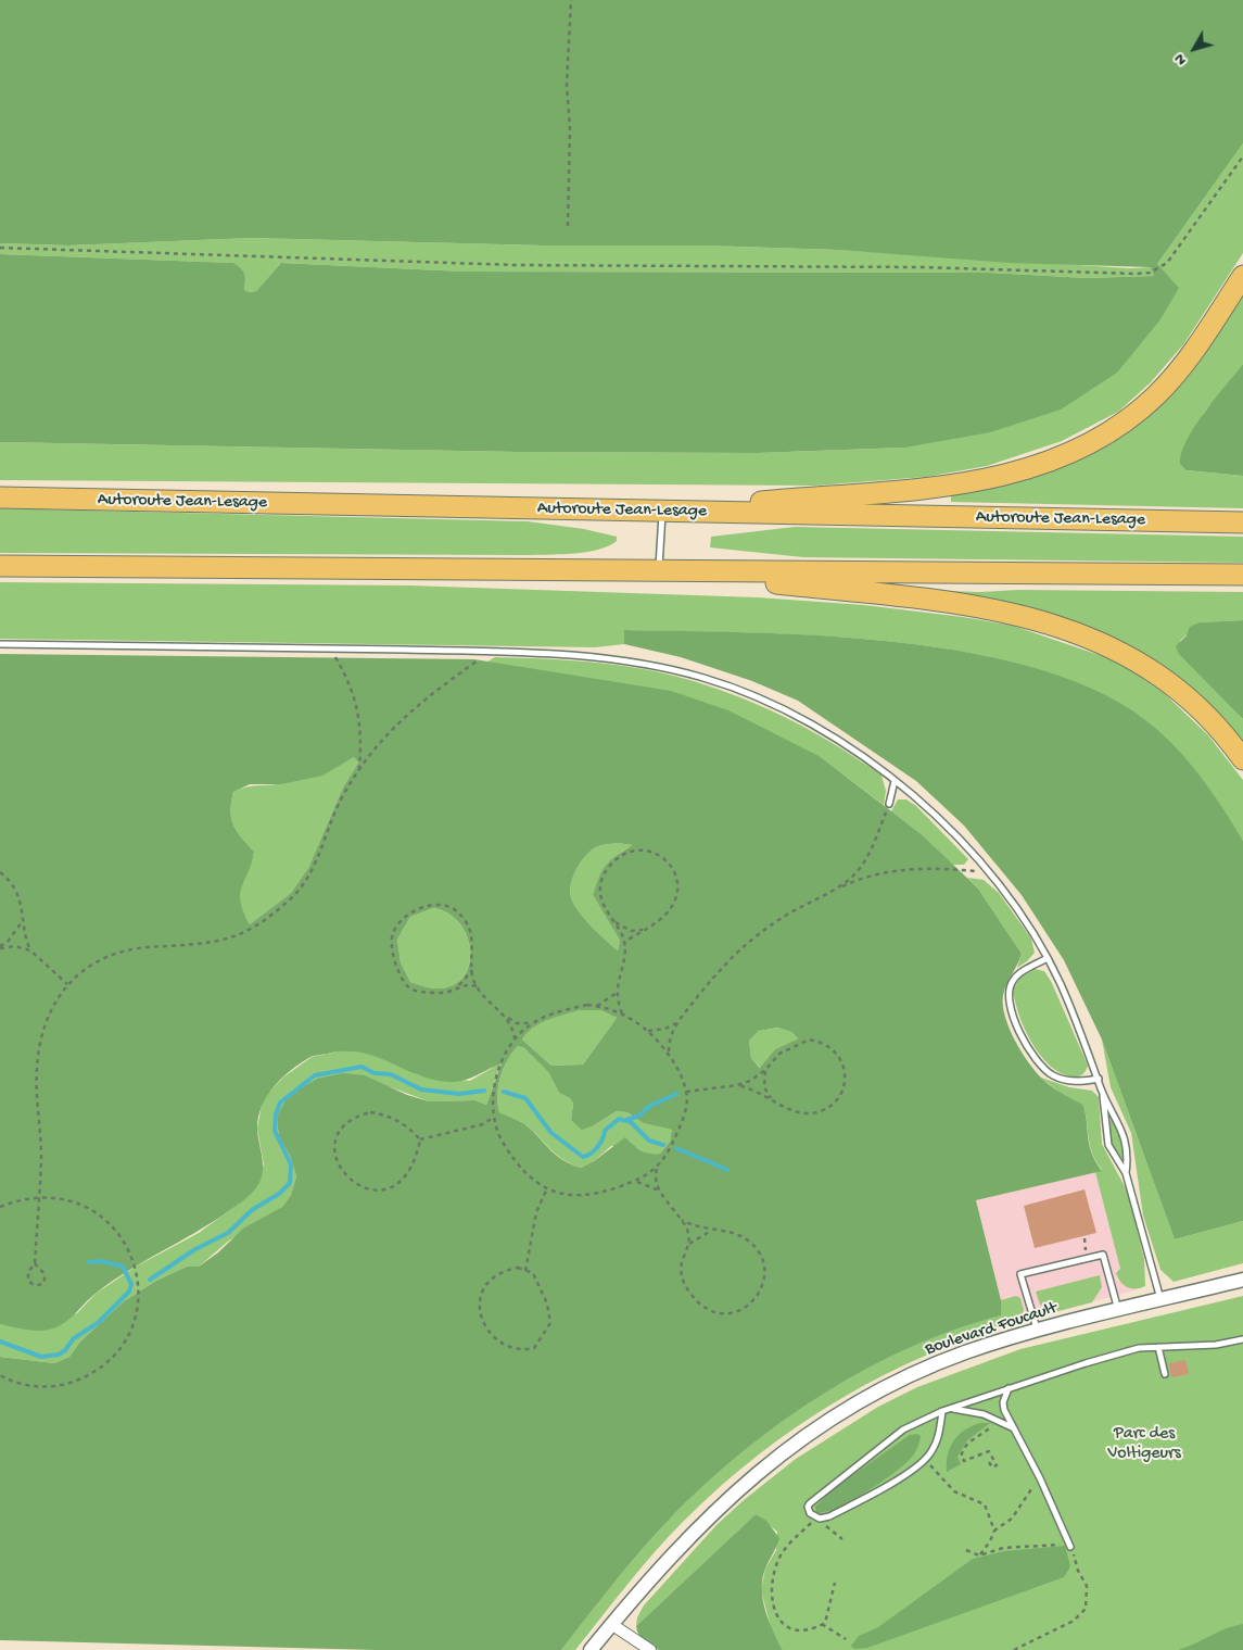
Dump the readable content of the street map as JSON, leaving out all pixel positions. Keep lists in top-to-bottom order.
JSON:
{
  "streets": {
    "highway": ["Autoroute Jean-Lesage"],
    "street": ["Boulevard Foucault"]
  },
  "parks": ["Parc des Voltigeurs"],
  "north": "bottom left"
}
